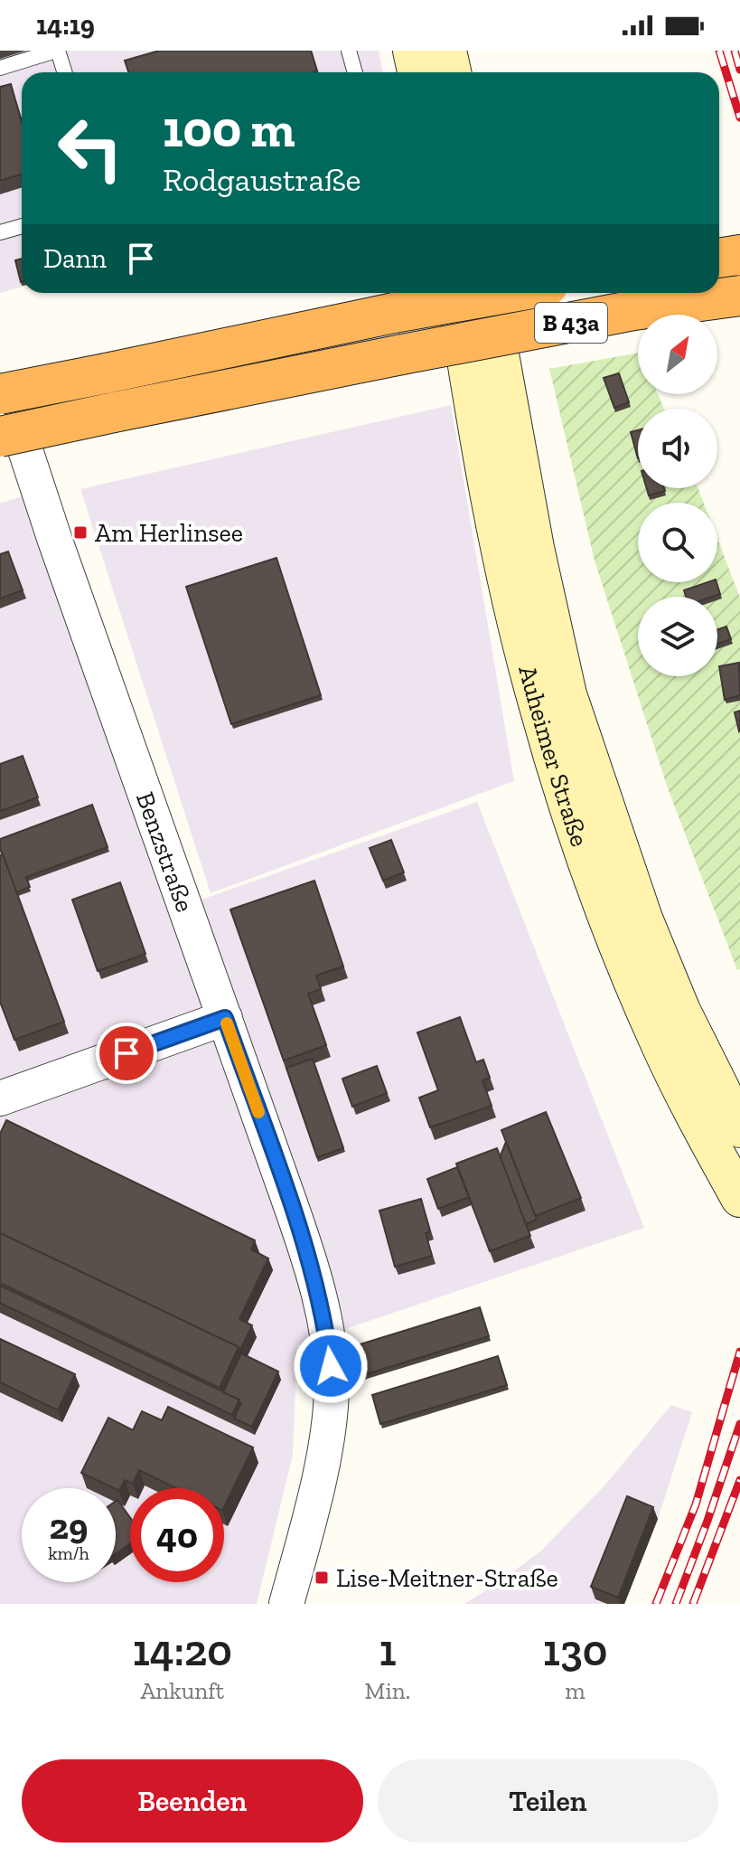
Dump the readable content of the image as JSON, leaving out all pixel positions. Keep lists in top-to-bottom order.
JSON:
{
  "streets": {
    "highway": ["B 43a"],
    "main road": ["Auheimer Straße"],
    "street": ["Benzstraße"]
  },
  "places": {
    "transit": ["Am Herlinsee", "Lise-Meitner-Straße"]
  },
  "north": "top right",
  "page": {
    "status": "14:19",
    "turn": ["100 m", "Rodgaustraße"],
    "then": "Dann",
    "speed": "29 km/h",
    "limit": "40",
    "eta": [
      "14:20",
      "Ankunft",
      "1",
      "Min.",
      "130",
      "m"
    ],
    "buttons": ["Beenden", "Teilen"]
  }
}
